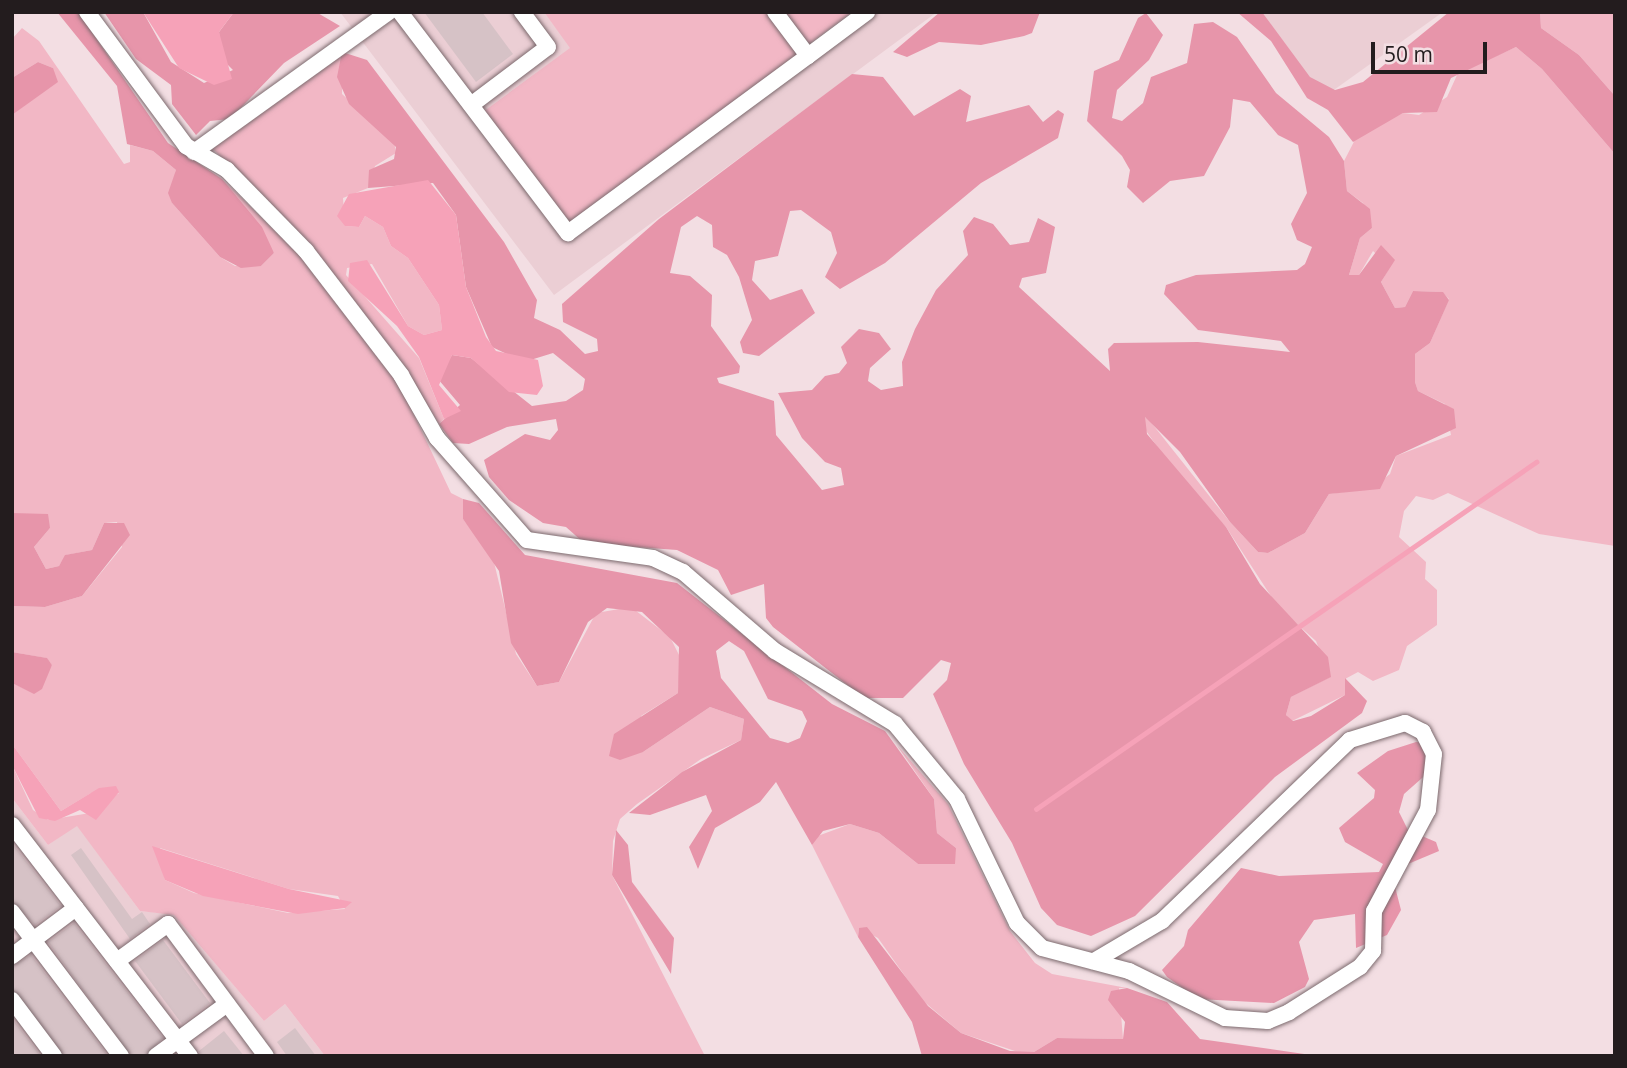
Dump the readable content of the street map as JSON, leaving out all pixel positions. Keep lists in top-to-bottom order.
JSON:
{
  "scale_bar": "50 m"
}
